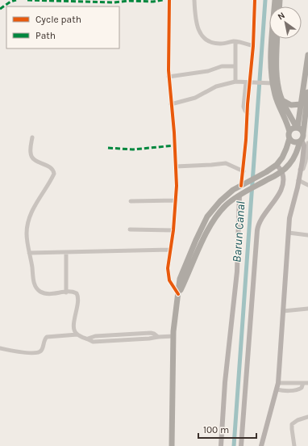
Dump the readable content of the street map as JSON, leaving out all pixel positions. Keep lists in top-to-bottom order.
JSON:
{
  "water": ["Barun Canal"],
  "legend": ["Cycle path", "Path"],
  "scale_bar": "100 m",
  "north": "top left"
}
